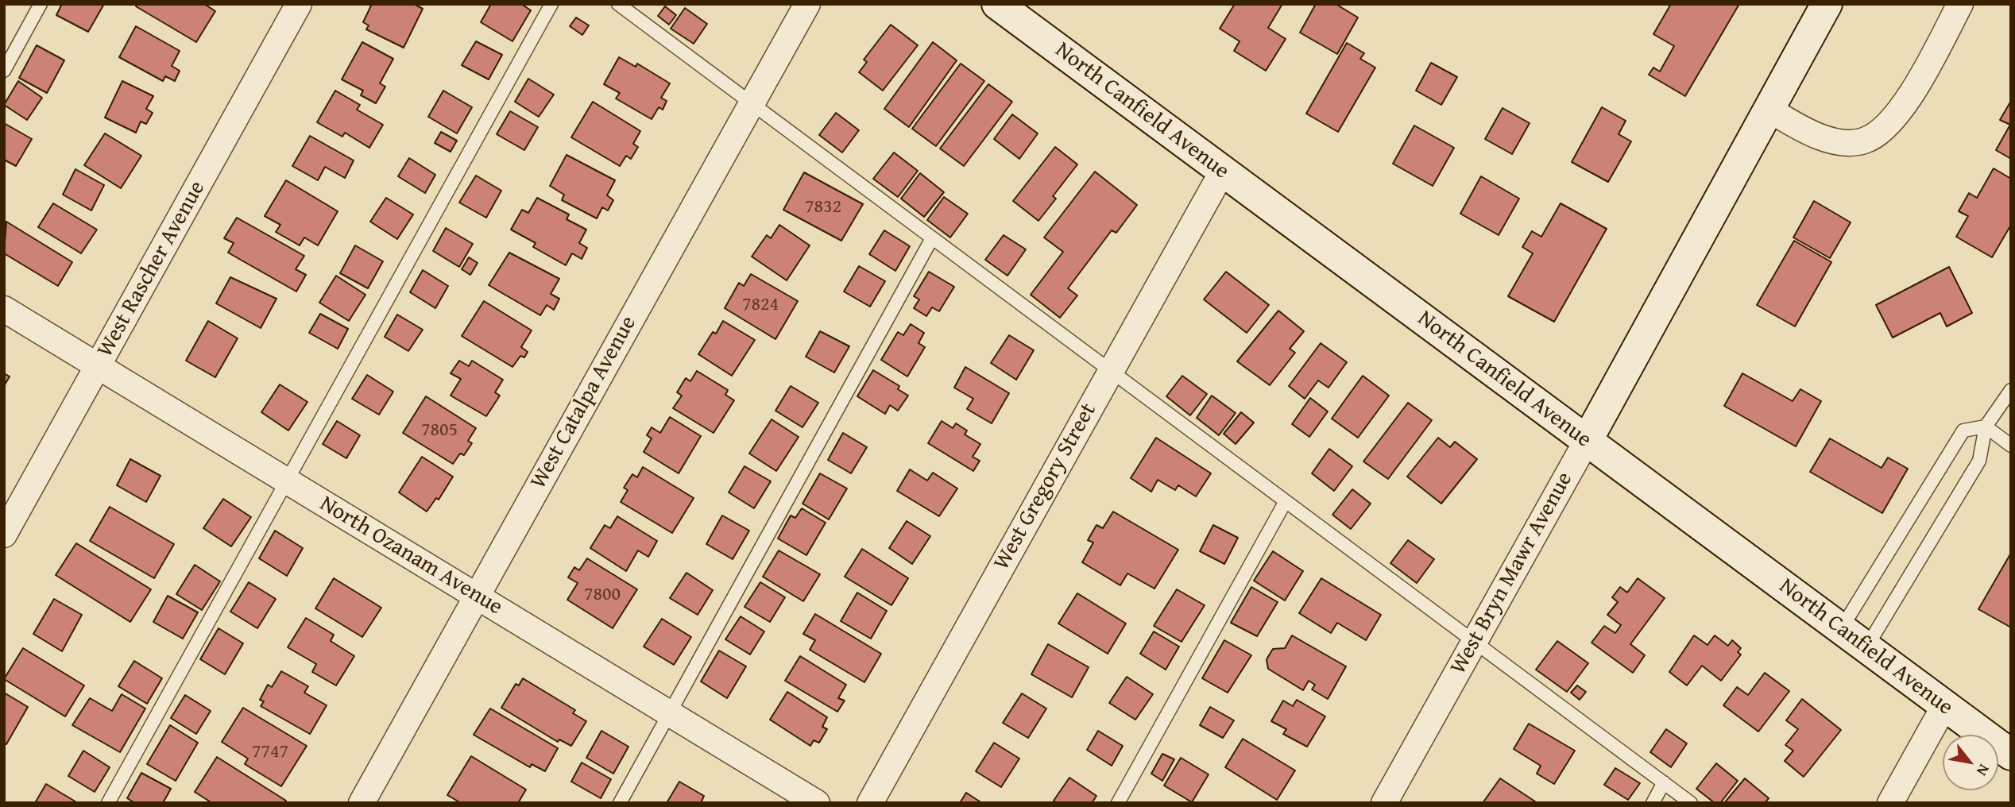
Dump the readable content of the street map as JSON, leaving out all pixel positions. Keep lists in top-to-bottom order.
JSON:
{
  "streets": {
    "street": [
      "North Canfield Avenue",
      "West Rascher Avenue",
      "West Catalpa Avenue",
      "West Gregory Street",
      "North Ozanam Avenue",
      "West Bryn Mawr Avenue"
    ]
  },
  "crossings": [
    ["North Canfield Avenue", "West Gregory Street"],
    ["North Canfield Avenue", "West Bryn Mawr Avenue"],
    ["West Rascher Avenue", "North Ozanam Avenue"],
    ["West Catalpa Avenue", "North Ozanam Avenue"]
  ],
  "house_numbers": [
    "7832",
    "7824",
    "7805",
    "7800",
    "7747"
  ],
  "north": "bottom right"
}
